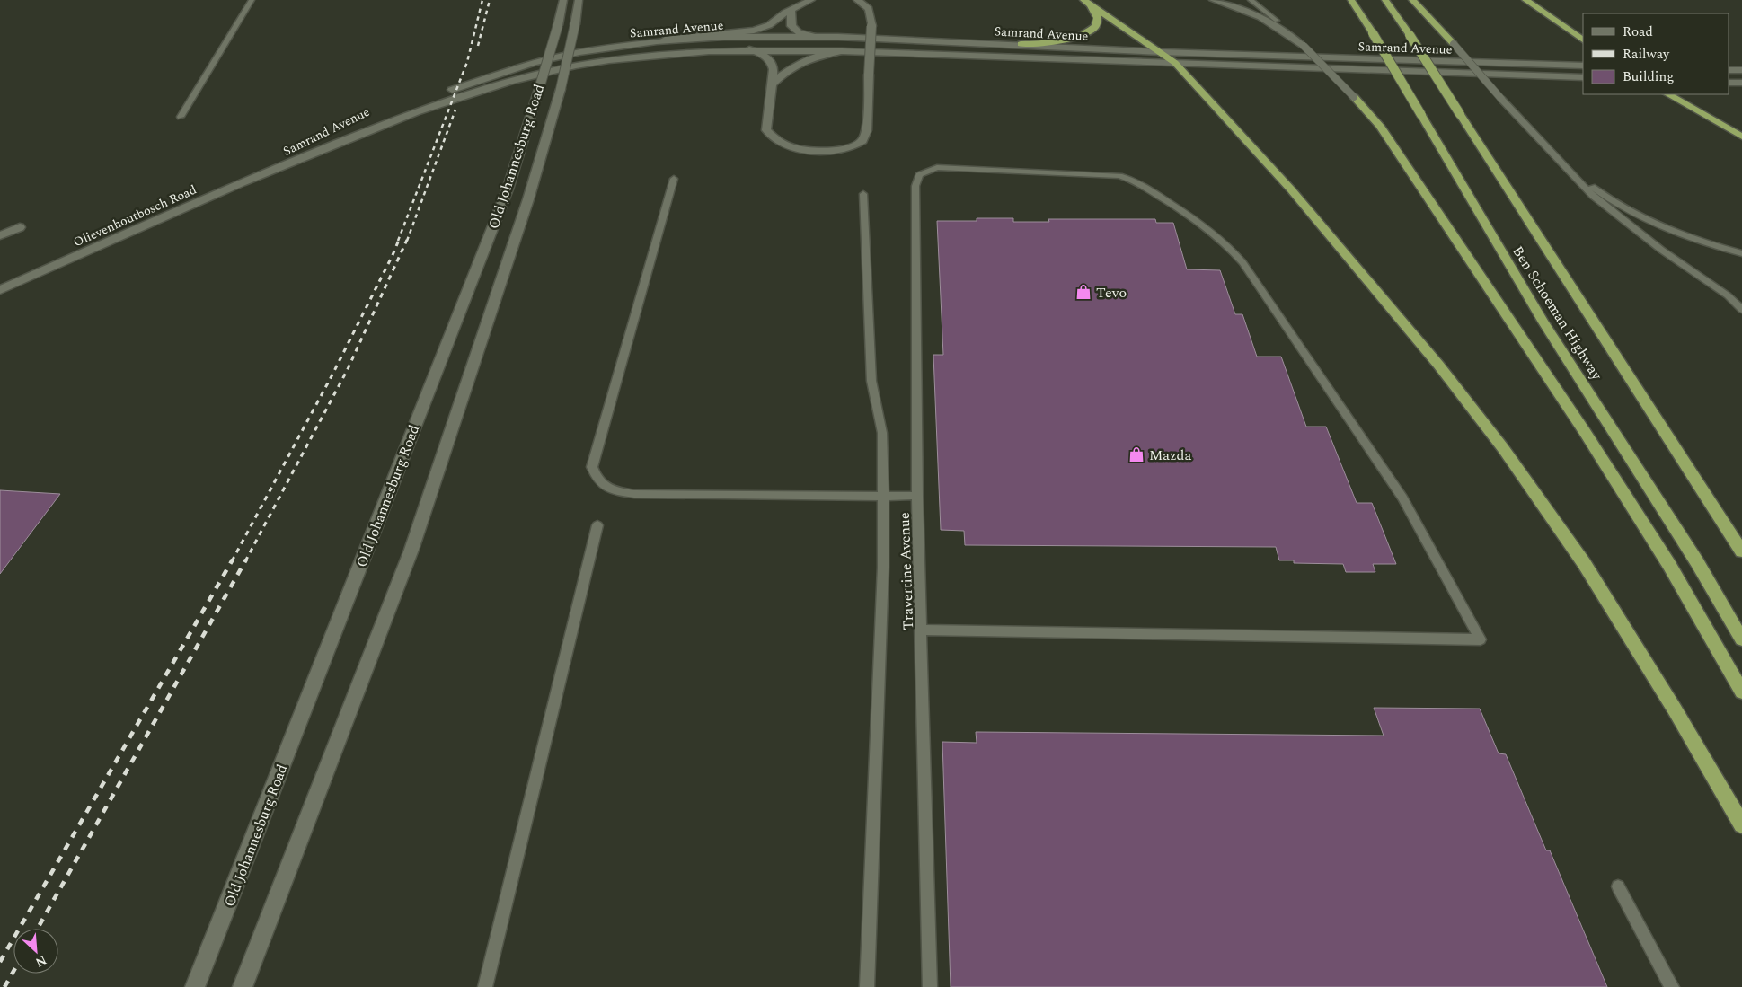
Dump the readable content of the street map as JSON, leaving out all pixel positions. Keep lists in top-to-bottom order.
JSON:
{
  "streets": {
    "highway": ["Ben Schoeman Highway"],
    "main road": ["Samrand Avenue", "Old Johannesburg Road", "Olievenhoutbosch Road"],
    "lane": ["Travertine Avenue"]
  },
  "crossings": [
    ["Samrand Avenue", "Olievenhoutbosch Road"]
  ],
  "places": {
    "shop": ["Tevo", "Mazda"]
  },
  "legend": ["Road", "Railway", "Building"],
  "north": "bottom right"
}
